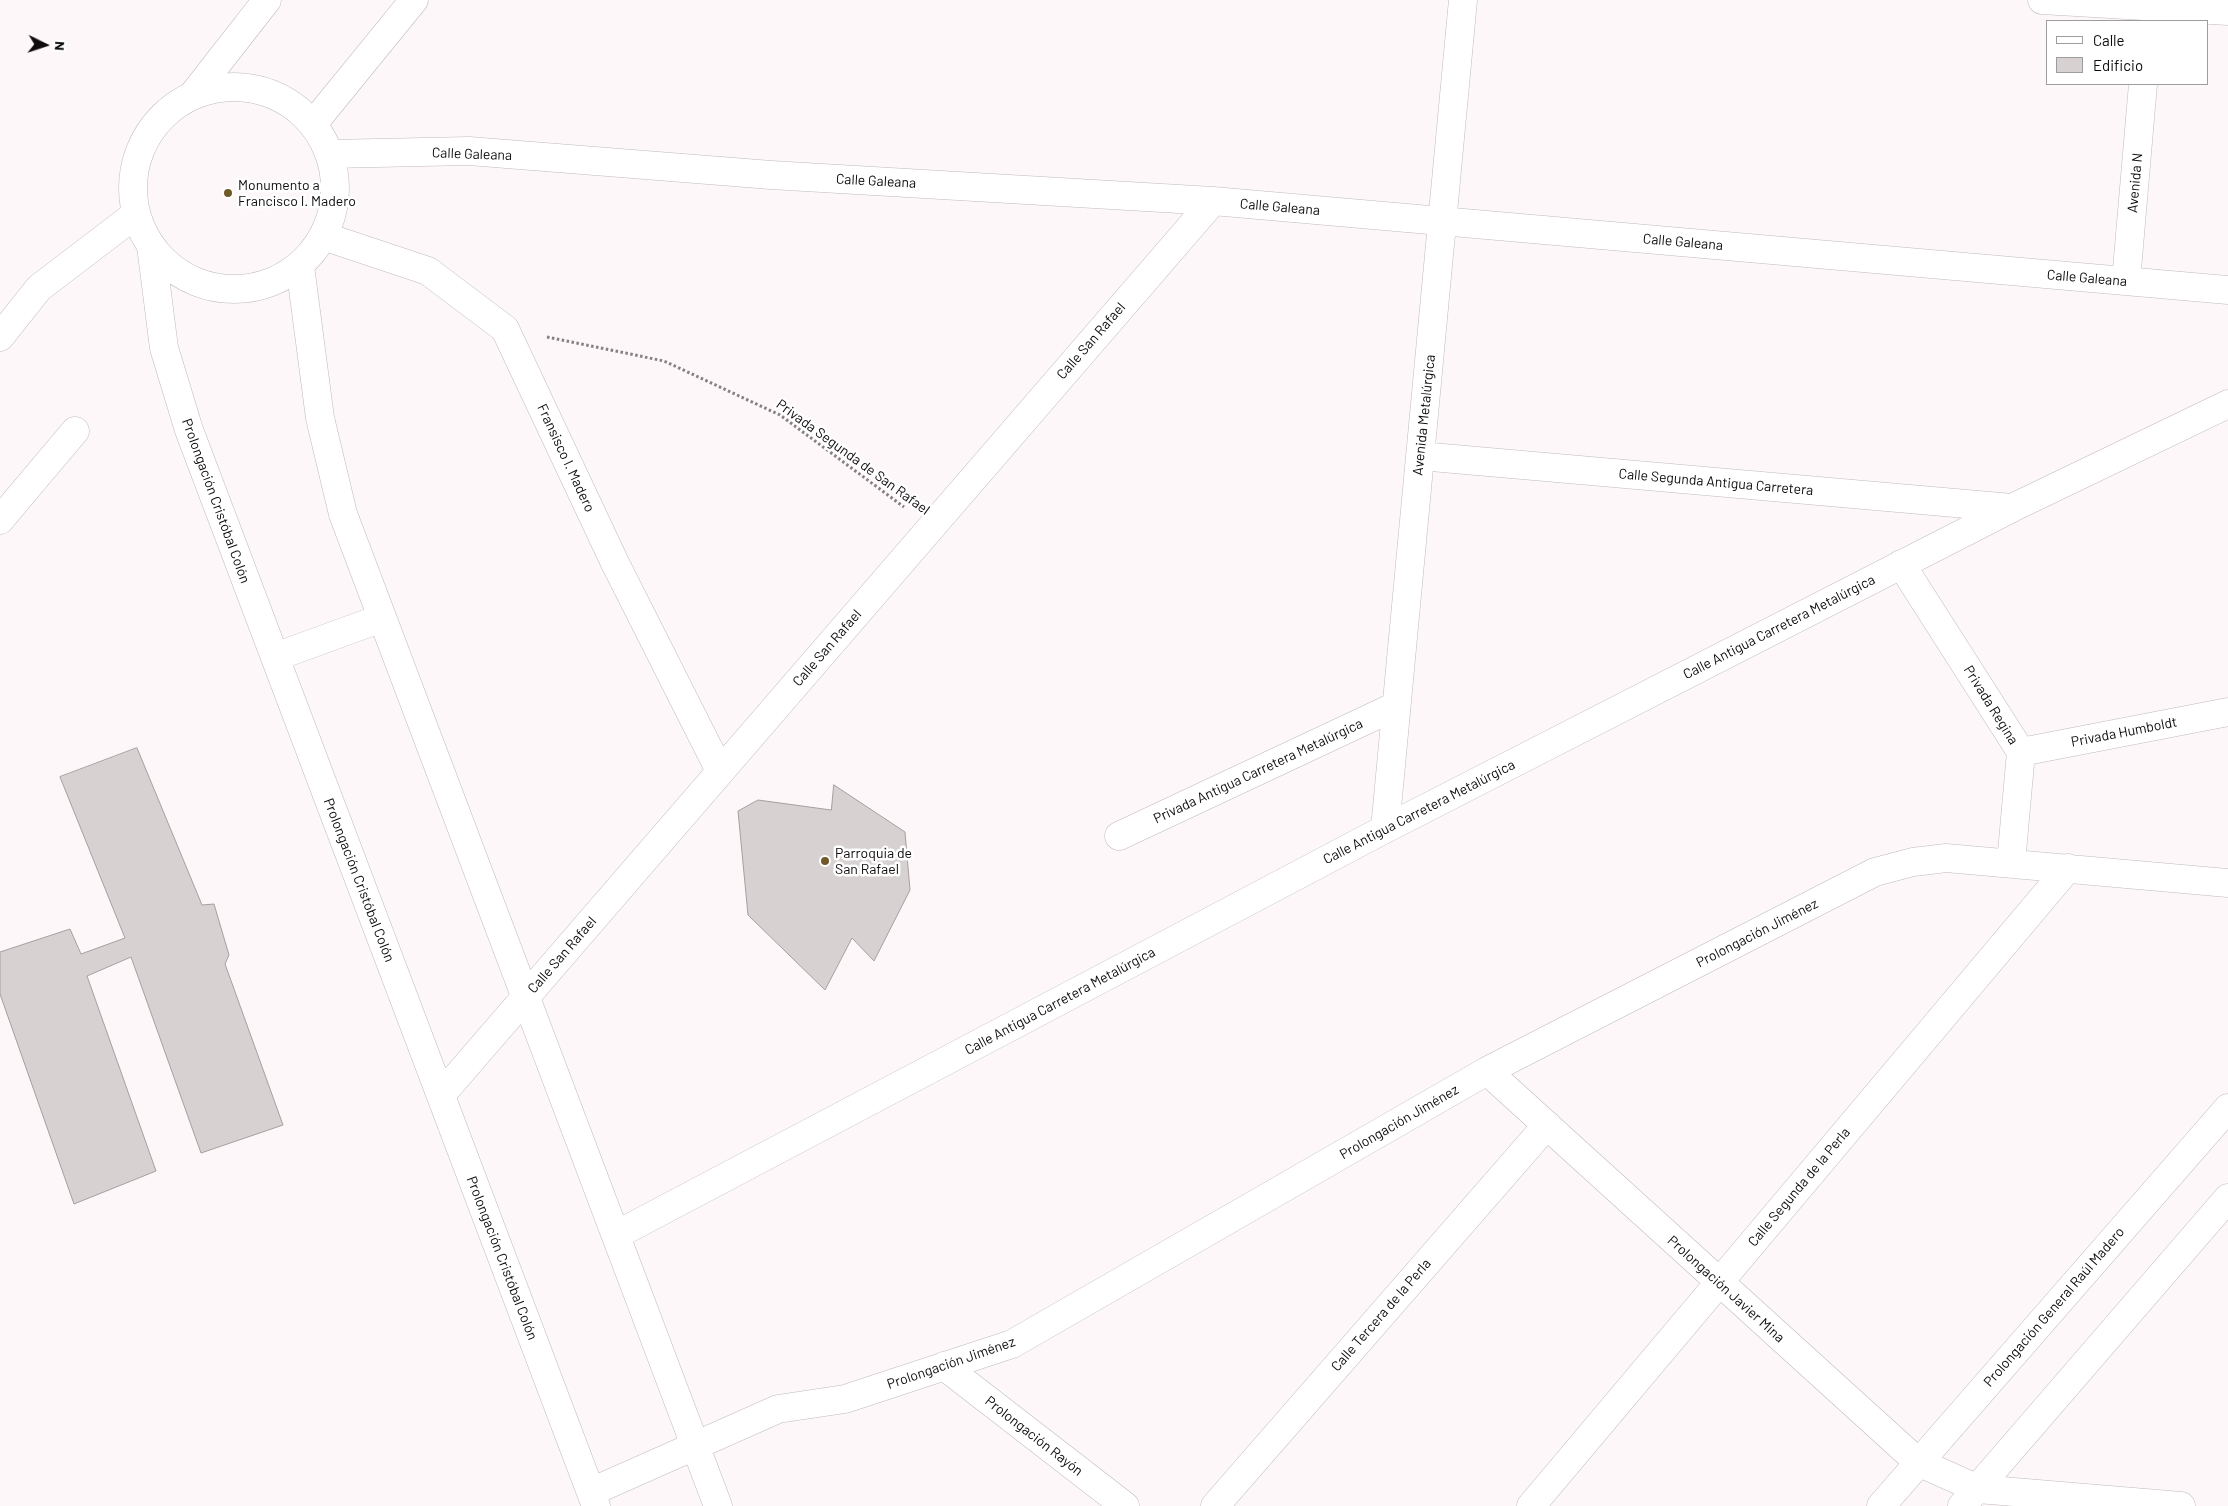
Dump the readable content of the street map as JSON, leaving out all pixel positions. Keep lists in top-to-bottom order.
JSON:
{
  "streets": {
    "street": [
      "Calle Galeana",
      "Avenida N",
      "Calle San Rafael",
      "Avenida Metalúrgica",
      "Fransisco I. Madero",
      "Calle Segunda Antigua Carretera",
      "Prolongación Cristóbal Colón",
      "Calle Antigua Carretera Metalúrgica",
      "Privada Regina",
      "Privada Humboldt",
      "Privada Antigua Carretera Metalúrgica",
      "Prolongación Jiménez",
      "Calle Segunda de la Perla",
      "Prolongación Javier Mina",
      "Prolongación General Raúl Madero",
      "Calle Tercera de la Perla",
      "Prolongación Rayón"
    ],
    "path": ["Privada Segunda de San Rafael"]
  },
  "crossings": [
    ["Calle Galeana", "Avenida N"],
    ["Calle Galeana", "Calle San Rafael"],
    ["Calle Galeana", "Avenida Metalúrgica"],
    ["Calle San Rafael", "Privada Segunda de San Rafael"],
    ["Calle San Rafael", "Fransisco I. Madero"],
    ["Calle San Rafael", "Prolongación Cristóbal Colón"],
    ["Avenida Metalúrgica", "Calle Segunda Antigua Carretera"],
    ["Avenida Metalúrgica", "Calle Antigua Carretera Metalúrgica"],
    ["Avenida Metalúrgica", "Privada Antigua Carretera Metalúrgica"],
    ["Privada Segunda de San Rafael", "Fransisco I. Madero"],
    ["Calle Segunda Antigua Carretera", "Calle Antigua Carretera Metalúrgica"],
    ["Prolongación Cristóbal Colón", "Prolongación Jiménez"],
    ["Calle Antigua Carretera Metalúrgica", "Privada Regina"],
    ["Privada Regina", "Privada Humboldt"],
    ["Privada Regina", "Prolongación Jiménez"],
    ["Prolongación Jiménez", "Calle Segunda de la Perla"],
    ["Prolongación Jiménez", "Prolongación Javier Mina"],
    ["Prolongación Jiménez", "Prolongación Rayón"],
    ["Calle Segunda de la Perla", "Prolongación Javier Mina"],
    ["Prolongación Javier Mina", "Prolongación General Raúl Madero"],
    ["Prolongación Javier Mina", "Calle Tercera de la Perla"]
  ],
  "places": ["Monumento a Francisco I. Madero", "Parroquia de San Rafael"],
  "legend": ["Calle", "Edificio"],
  "north": "right"
}
